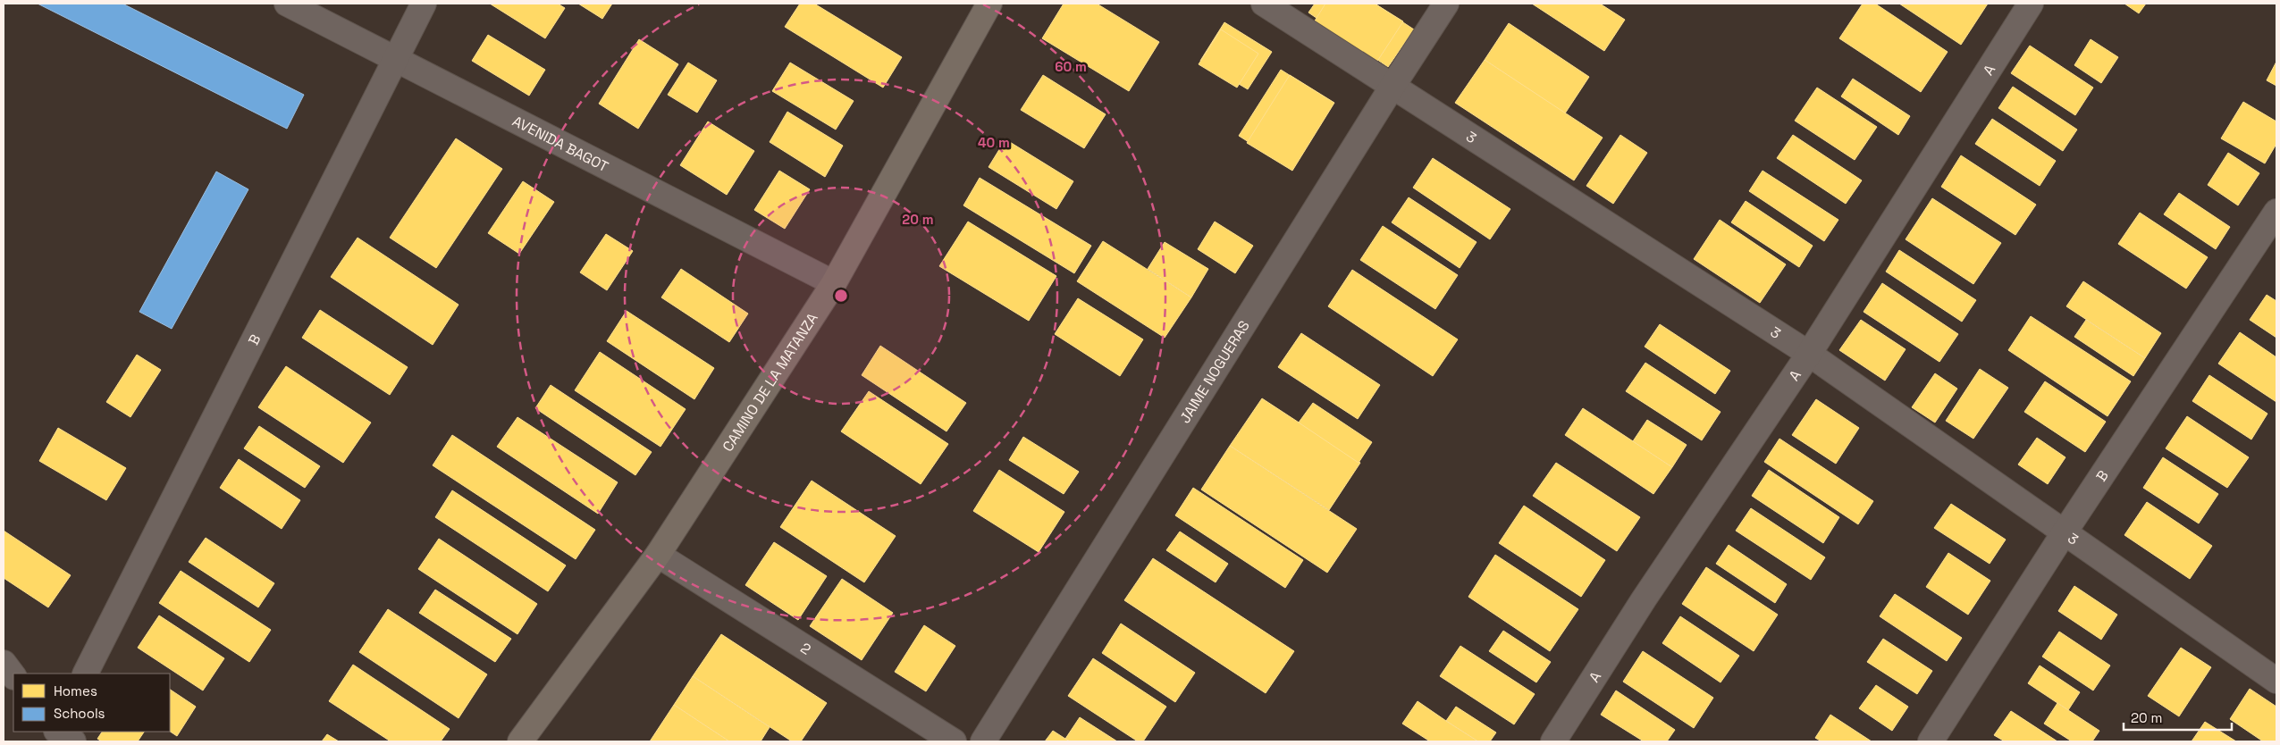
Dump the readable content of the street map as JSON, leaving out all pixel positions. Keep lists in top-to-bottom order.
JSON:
{
  "streets": {
    "main road": ["CAMINO DE LA MATANZA"],
    "street": [
      "A",
      "3",
      "AVENIDA BAGOT",
      "B",
      "JAIME NOGUERAS",
      "2"
    ]
  },
  "crossings": [
    ["A", "3"],
    ["3", "B"],
    ["3", "JAIME NOGUERAS"],
    ["AVENIDA BAGOT", "B"],
    ["AVENIDA BAGOT", "CAMINO DE LA MATANZA"],
    ["CAMINO DE LA MATANZA", "2"]
  ],
  "legend": ["Homes", "Schools"],
  "scale_bar": "20 m",
  "rings": ["60 m", "40 m", "20 m"]
}
